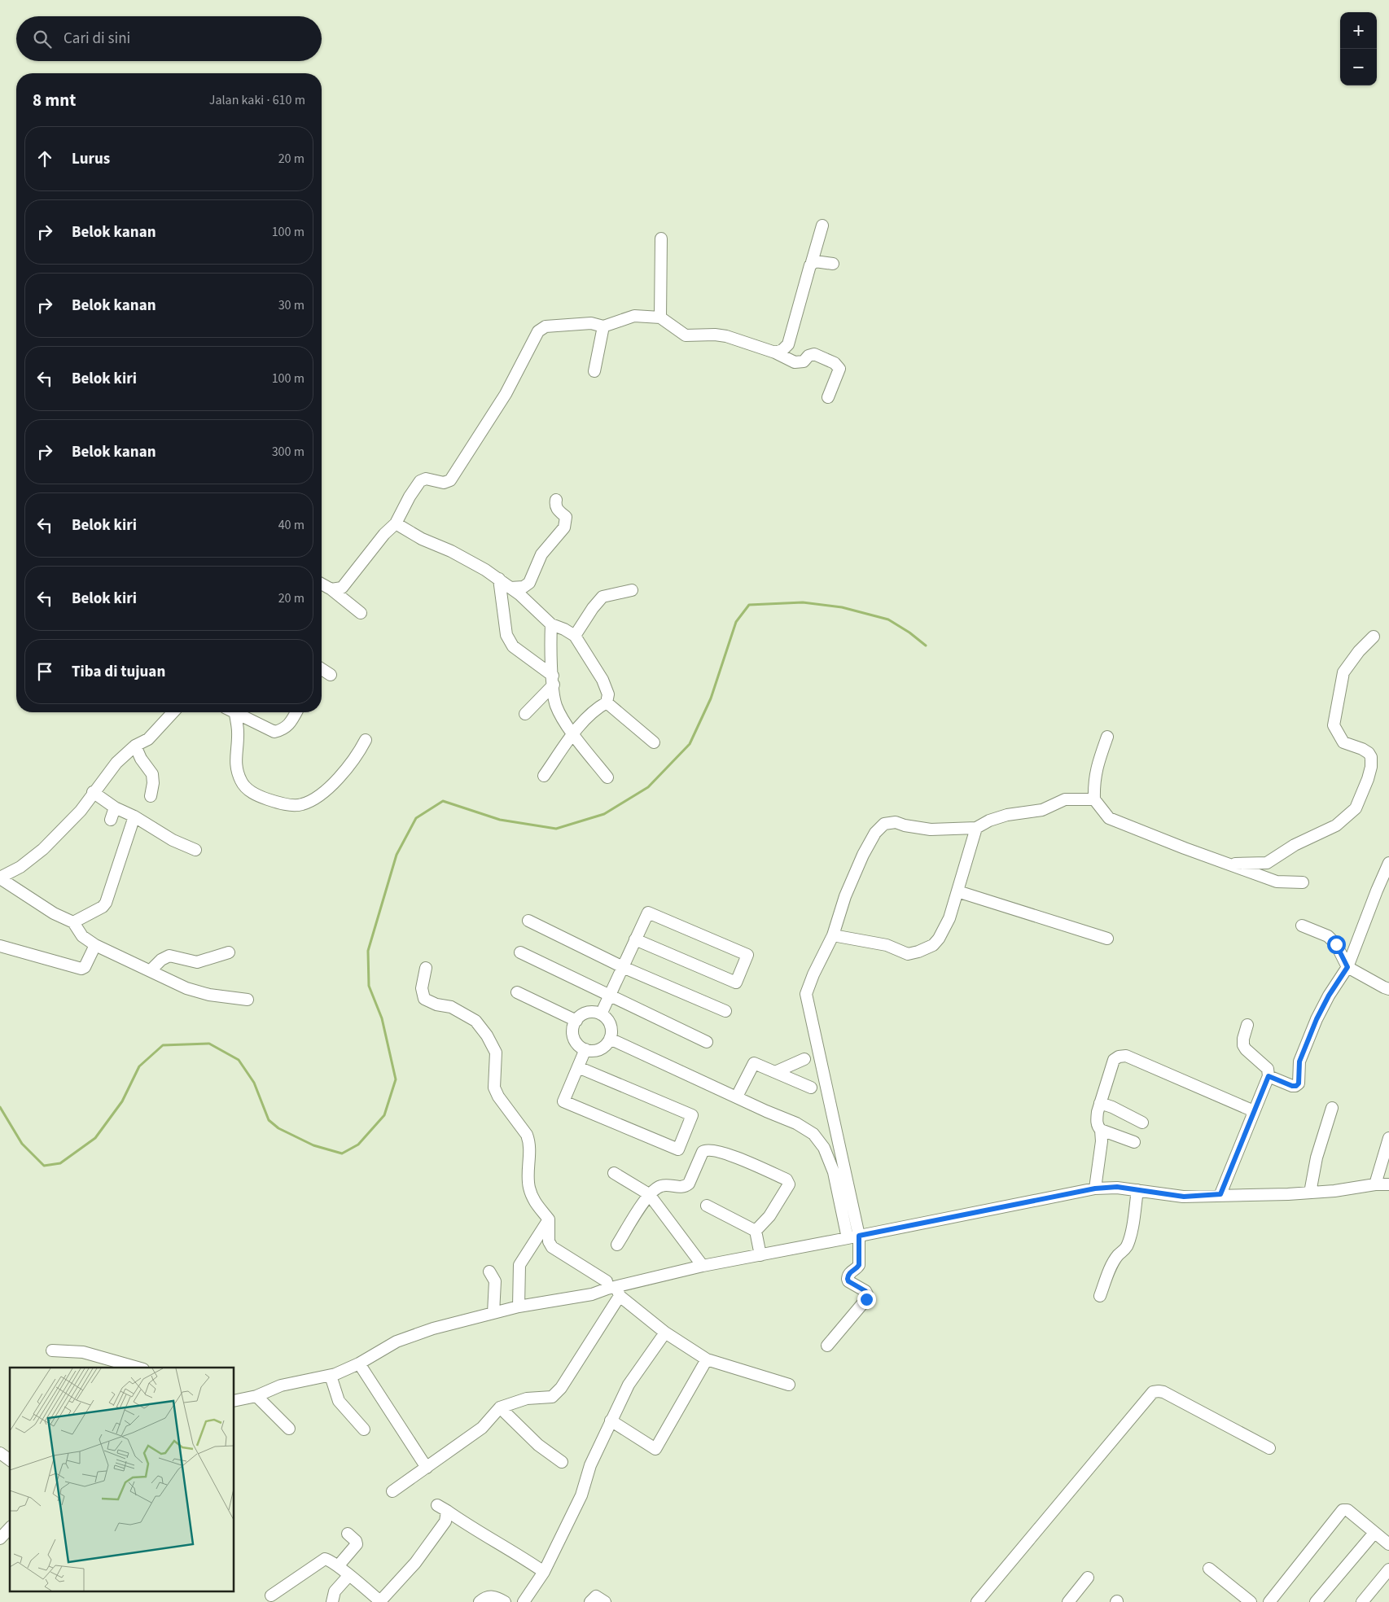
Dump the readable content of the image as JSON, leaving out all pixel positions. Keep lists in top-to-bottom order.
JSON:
{
  "page": {
    "map_buttons": ["+", "−"],
    "search": "Cari di sini",
    "heading": ["8 mnt", "Jalan kaki · 610 m"],
    "list": [
      ["Lurus", "20 m"],
      ["Belok kanan", "100 m"],
      ["Belok kanan", "30 m"],
      ["Belok kiri", "100 m"],
      ["Belok kanan", "300 m"],
      ["Belok kiri", "40 m"],
      ["Belok kiri", "20 m"],
      "Tiba di tujuan"
    ]
  }
}
